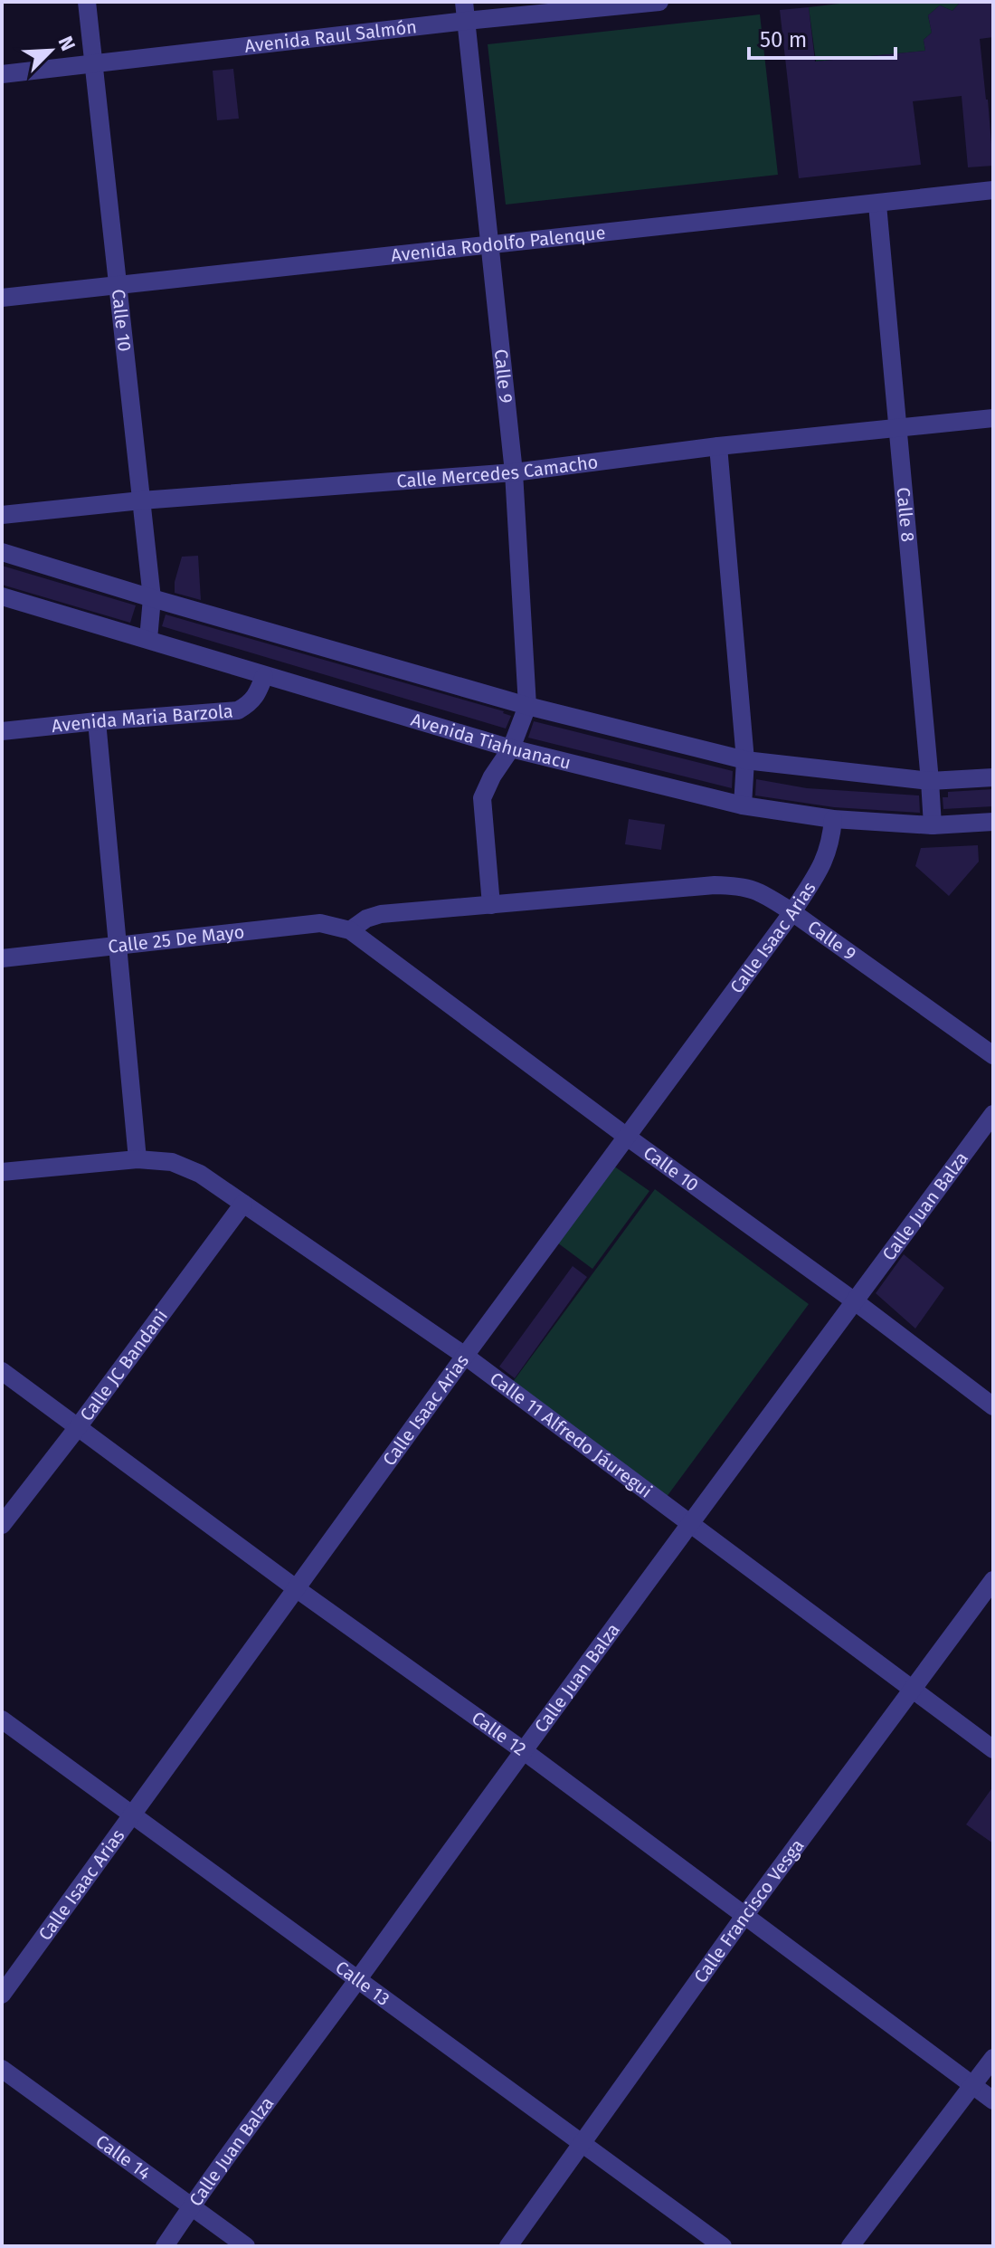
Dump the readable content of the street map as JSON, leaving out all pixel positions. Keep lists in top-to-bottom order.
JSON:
{
  "streets": {
    "street": [
      "Avenida Raul Salmón",
      "Avenida Rodolfo Palenque",
      "Calle 10",
      "Calle 9",
      "Calle Mercedes Camacho",
      "Calle 8",
      "Avenida Maria Barzola",
      "Avenida Tiahuanacu",
      "Calle Isaac Arias",
      "Calle 25 De Mayo",
      "Calle Juan Balza",
      "Calle JC Bandani",
      "Calle 11 Alfredo Jáuregui",
      "Calle 12",
      "Calle Francisco Vesga",
      "Calle 13",
      "Calle 14"
    ]
  },
  "crossings": [
    ["Avenida Raul Salmón", "Calle 10"],
    ["Avenida Raul Salmón", "Calle 9"],
    ["Avenida Rodolfo Palenque", "Calle 10"],
    ["Avenida Rodolfo Palenque", "Calle 9"],
    ["Avenida Rodolfo Palenque", "Calle 8"],
    ["Calle 10", "Calle 9"],
    ["Calle 10", "Calle Mercedes Camacho"],
    ["Calle 10", "Avenida Tiahuanacu"],
    ["Calle 10", "Calle Isaac Arias"],
    ["Calle 10", "Calle 25 De Mayo"],
    ["Calle 10", "Calle Juan Balza"],
    ["Calle 9", "Calle Mercedes Camacho"],
    ["Calle 9", "Avenida Tiahuanacu"],
    ["Calle 9", "Calle Isaac Arias"],
    ["Calle 9", "Calle 25 De Mayo"],
    ["Calle Mercedes Camacho", "Calle 8"],
    ["Calle 8", "Avenida Tiahuanacu"],
    ["Avenida Maria Barzola", "Avenida Tiahuanacu"],
    ["Avenida Tiahuanacu", "Calle Isaac Arias"],
    ["Calle Isaac Arias", "Calle 11 Alfredo Jáuregui"],
    ["Calle Isaac Arias", "Calle 12"],
    ["Calle Isaac Arias", "Calle 13"],
    ["Calle Juan Balza", "Calle 11 Alfredo Jáuregui"],
    ["Calle Juan Balza", "Calle 12"],
    ["Calle Juan Balza", "Calle 13"],
    ["Calle Juan Balza", "Calle 14"],
    ["Calle JC Bandani", "Calle 11 Alfredo Jáuregui"],
    ["Calle JC Bandani", "Calle 12"],
    ["Calle 11 Alfredo Jáuregui", "Calle Francisco Vesga"],
    ["Calle 12", "Calle Francisco Vesga"],
    ["Calle Francisco Vesga", "Calle 13"]
  ],
  "scale_bar": "50 m",
  "north": "top right"
}
